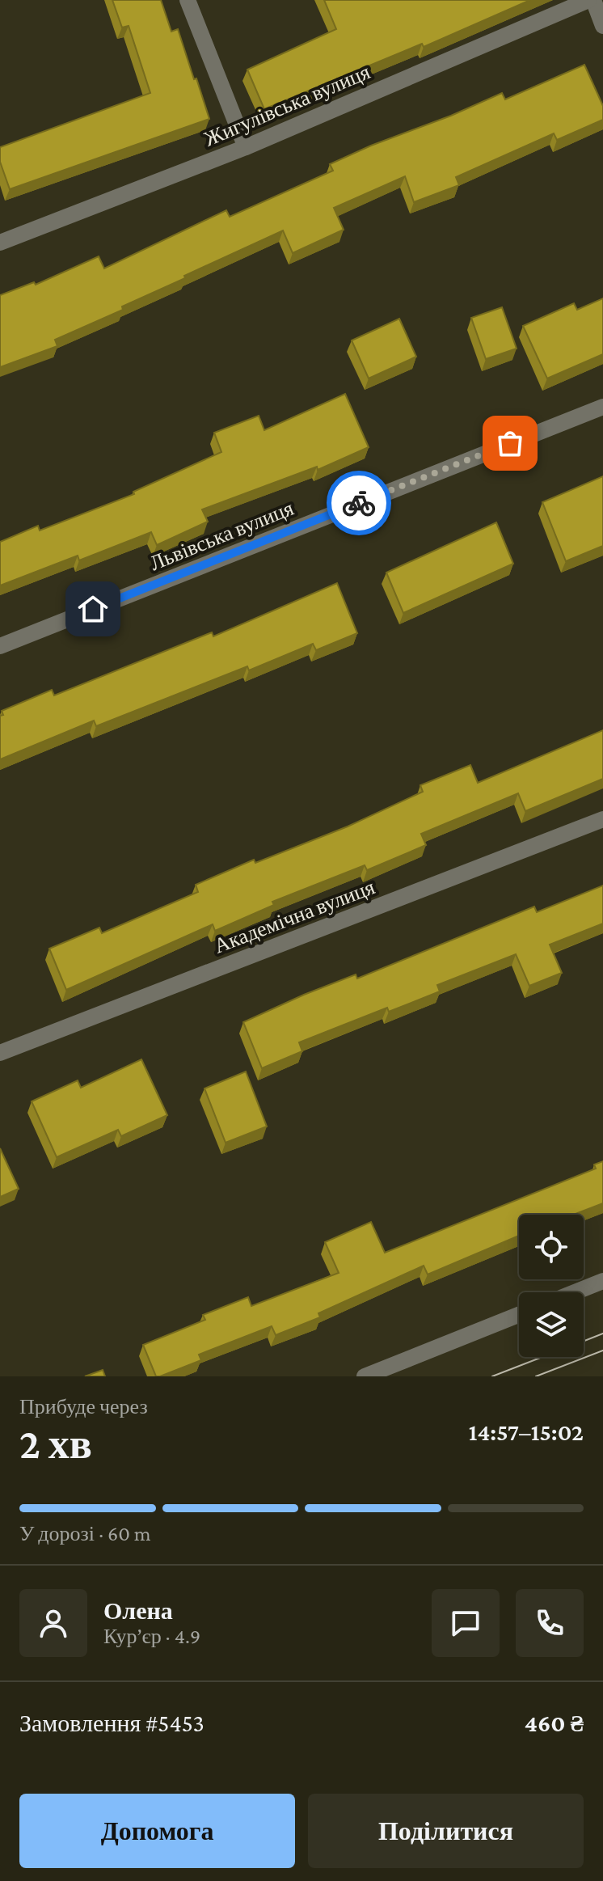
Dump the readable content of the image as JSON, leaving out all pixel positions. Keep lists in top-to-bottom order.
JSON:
{
  "streets": {
    "street": ["Жигулівська вулиця", "Львівська вулиця", "Академічна вулиця"]
  },
  "page": {
    "heading": ["2 хв", "Прибуде через", "14:57–15:02"],
    "panel": [
      "Олена",
      "Кур’єр · 4.9",
      "Замовлення #5453",
      "460 ₴"
    ],
    "bar": "У дорозі · 60 m",
    "buttons": ["Допомога", "Поділитися"]
  }
}
